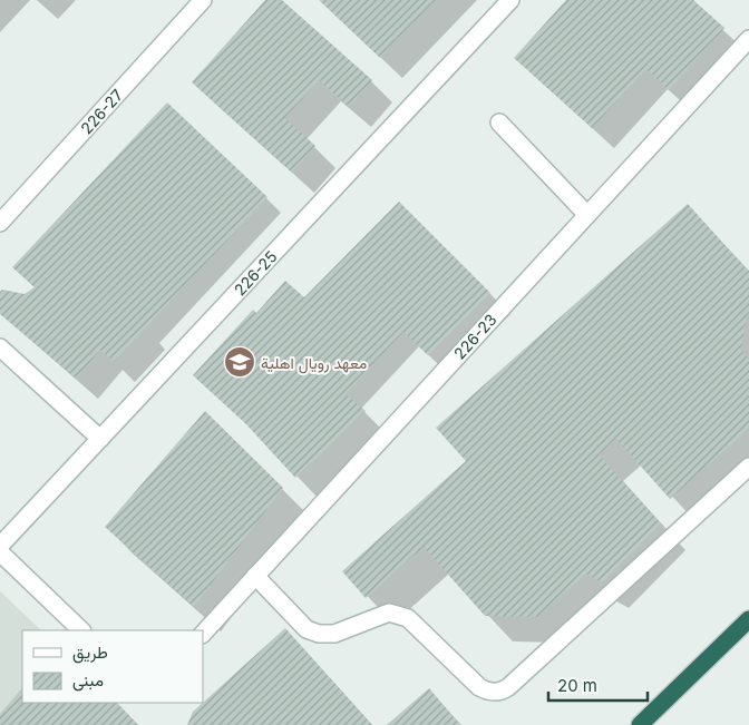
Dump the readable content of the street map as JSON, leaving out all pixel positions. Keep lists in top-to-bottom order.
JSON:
{
  "streets": {
    "street": ["226-27", "226-25", "226-23"]
  },
  "places": {
    "school or university": ["معهد رويال اهلية"]
  },
  "legend": ["طريق", "مبنى"],
  "scale_bar": "20 m"
}
